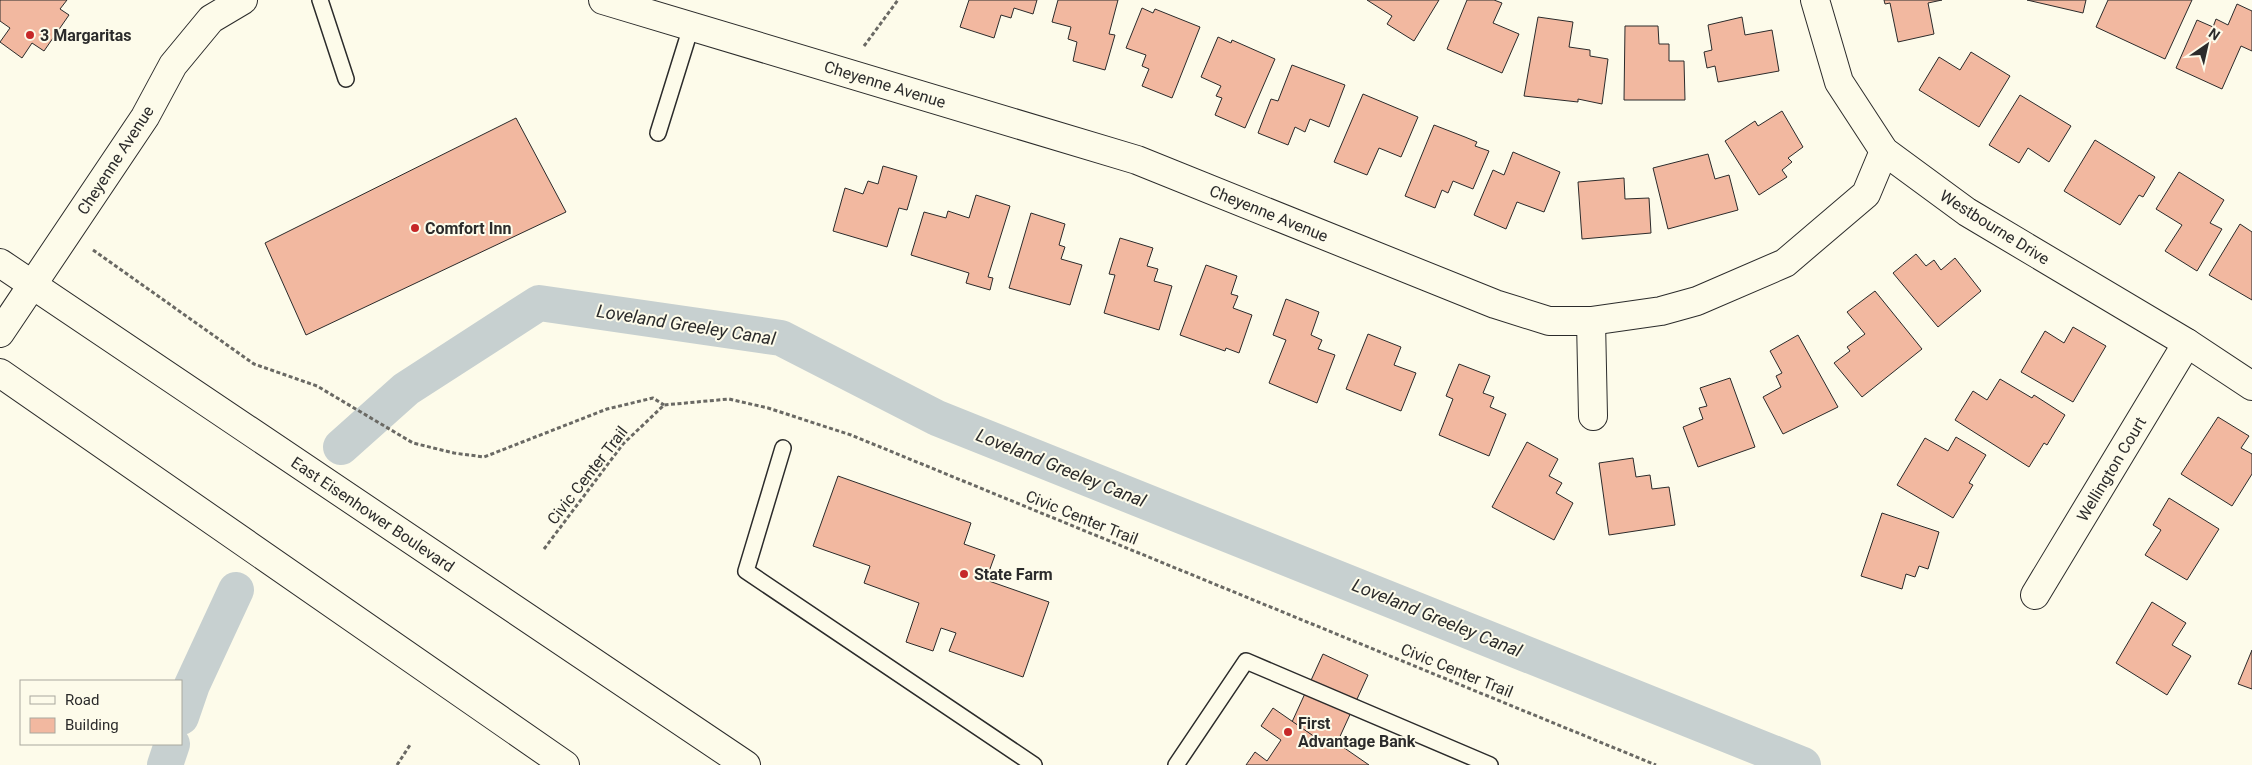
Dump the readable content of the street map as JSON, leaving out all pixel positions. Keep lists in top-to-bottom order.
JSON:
{
  "streets": {
    "main road": [
      "Cheyenne Avenue",
      "Westbourne Drive",
      "Wellington Court",
      "East Eisenhower Boulevard"
    ],
    "path": ["Civic Center Trail"]
  },
  "crossings": [
    ["Cheyenne Avenue", "Westbourne Drive"],
    ["Cheyenne Avenue", "East Eisenhower Boulevard"],
    ["Westbourne Drive", "Wellington Court"]
  ],
  "water": ["Loveland Greeley Canal"],
  "places": [
    "3 Margaritas",
    "Comfort Inn",
    "State Farm",
    "First Advantage Bank"
  ],
  "legend": ["Road", "Building"],
  "north": "top right"
}
